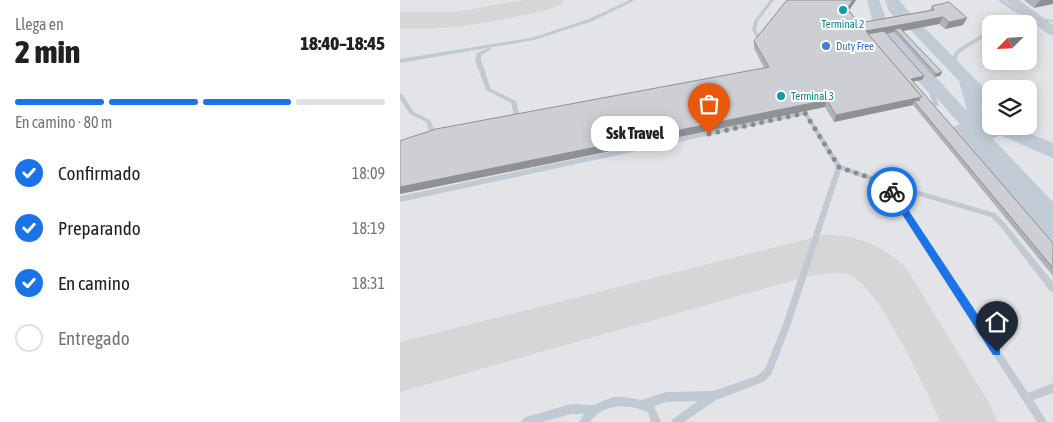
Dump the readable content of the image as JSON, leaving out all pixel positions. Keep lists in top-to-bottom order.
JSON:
{
  "places": [
    "Terminal 2",
    "Duty Free",
    "Terminal 3",
    "Ssk Travel"
  ],
  "north": "bottom left",
  "page": {
    "heading": ["2 min", "Llega en", "18:40–18:45"],
    "bar": "En camino · 80 m",
    "bubble": "Ssk Travel",
    "list": [
      ["Confirmado", "18:09"],
      ["Preparando", "18:19"],
      ["En camino", "18:31"],
      "Entregado"
    ]
  }
}
